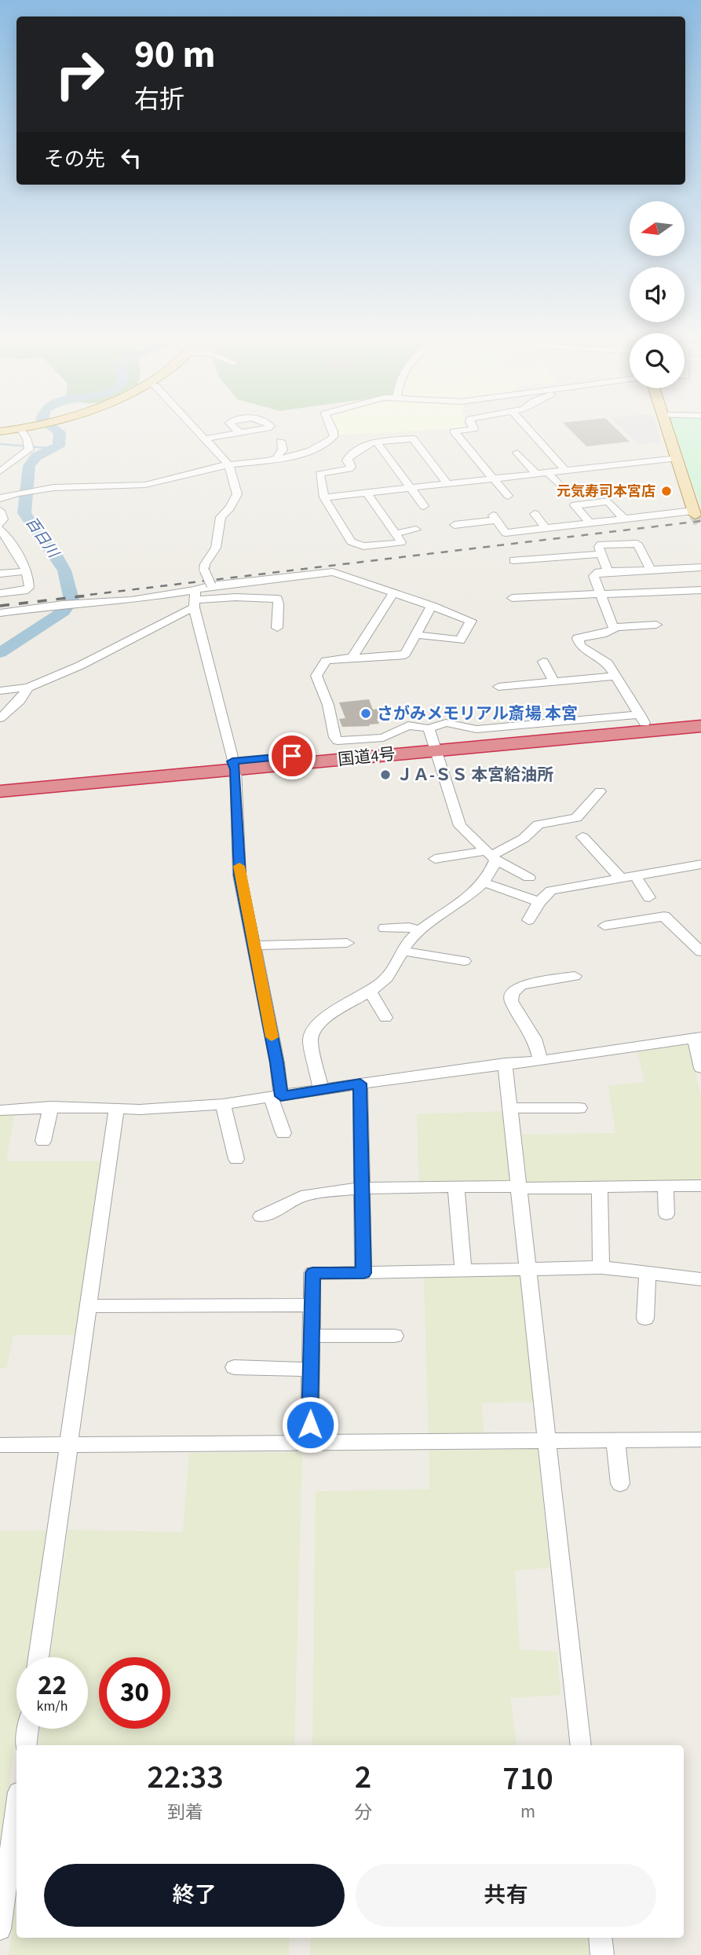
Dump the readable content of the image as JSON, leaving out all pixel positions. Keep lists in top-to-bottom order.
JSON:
{
  "streets": {
    "highway": ["国道4号"]
  },
  "water": ["百日川"],
  "places": ["元気寿司本宮店", "さがみメモリアル斎場 本宮", "ＪＡ-ＳＳ 本宮給油所"],
  "north": "left",
  "page": {
    "turn": ["90 m", "右折"],
    "then": "その先",
    "speed": "22 km/h",
    "limit": "30",
    "eta": [
      "22:33",
      "到着",
      "2",
      "分",
      "710",
      "m"
    ],
    "buttons": ["終了", "共有"]
  }
}
